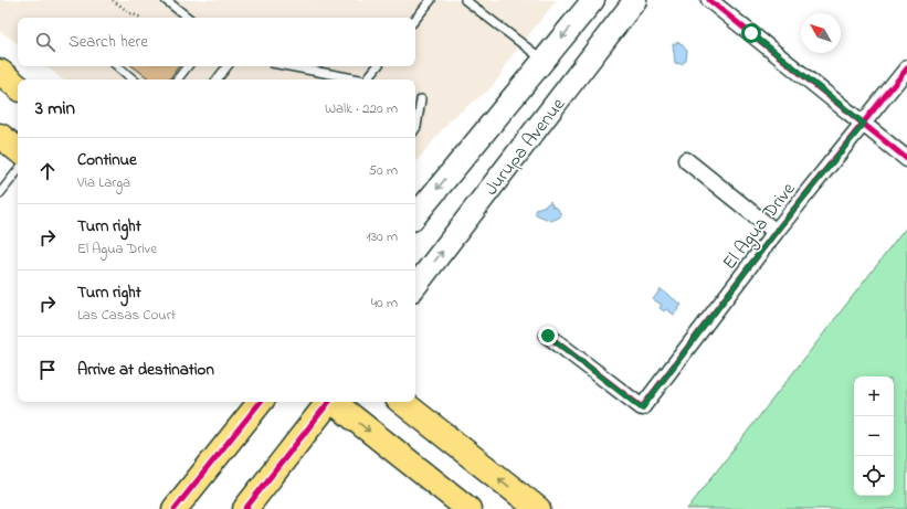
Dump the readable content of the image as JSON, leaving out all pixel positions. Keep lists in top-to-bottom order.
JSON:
{
  "streets": {
    "main road": ["Jurupa Avenue"],
    "street": ["El Agua Drive"]
  },
  "north": "top left",
  "page": {
    "search": "Search here",
    "heading": ["3 min", "Walk · 220 m"],
    "list": [
      ["Continue", "Via Larga", "50 m"],
      ["Turn right", "El Agua Drive", "130 m"],
      ["Turn right", "Las Casas Court", "40 m"],
      "Arrive at destination"
    ],
    "map_buttons": ["+", "−"]
  }
}
